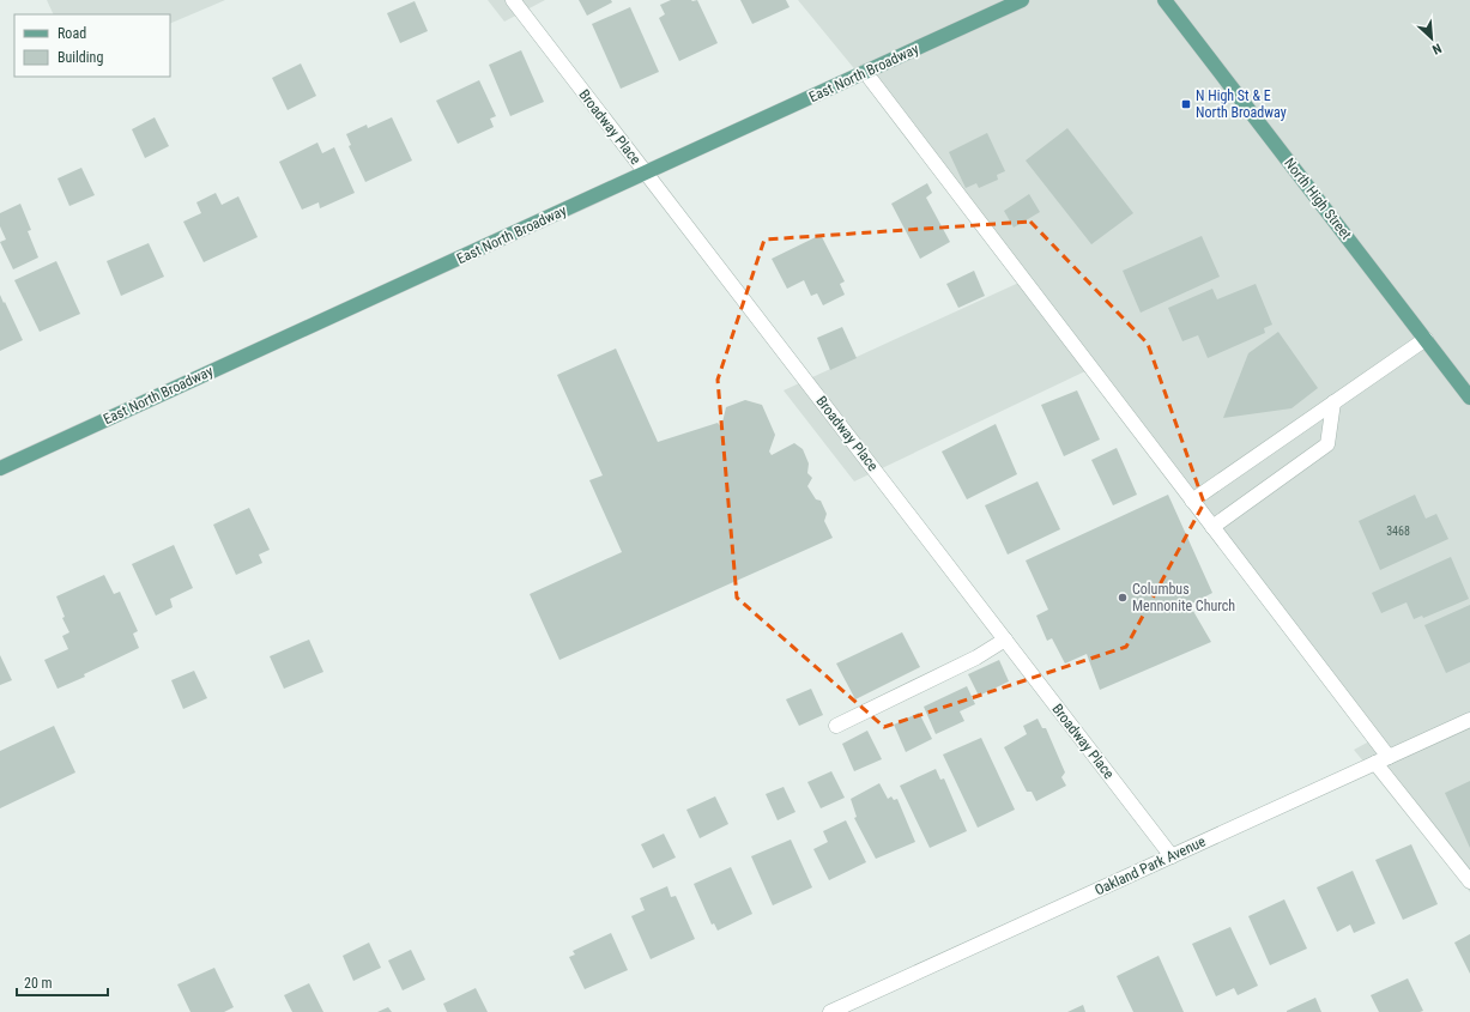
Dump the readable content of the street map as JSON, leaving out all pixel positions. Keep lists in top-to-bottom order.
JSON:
{
  "streets": {
    "main road": ["East North Broadway", "North High Street"],
    "street": ["Broadway Place", "Oakland Park Avenue"]
  },
  "crossings": [
    ["East North Broadway", "Broadway Place"],
    ["Broadway Place", "Oakland Park Avenue"]
  ],
  "places": {
    "transit": ["N High St & E North Broadway"],
    "other": ["Columbus Mennonite Church"]
  },
  "house_numbers": ["3468"],
  "legend": ["Road", "Building"],
  "scale_bar": "20 m",
  "north": "bottom right"
}
